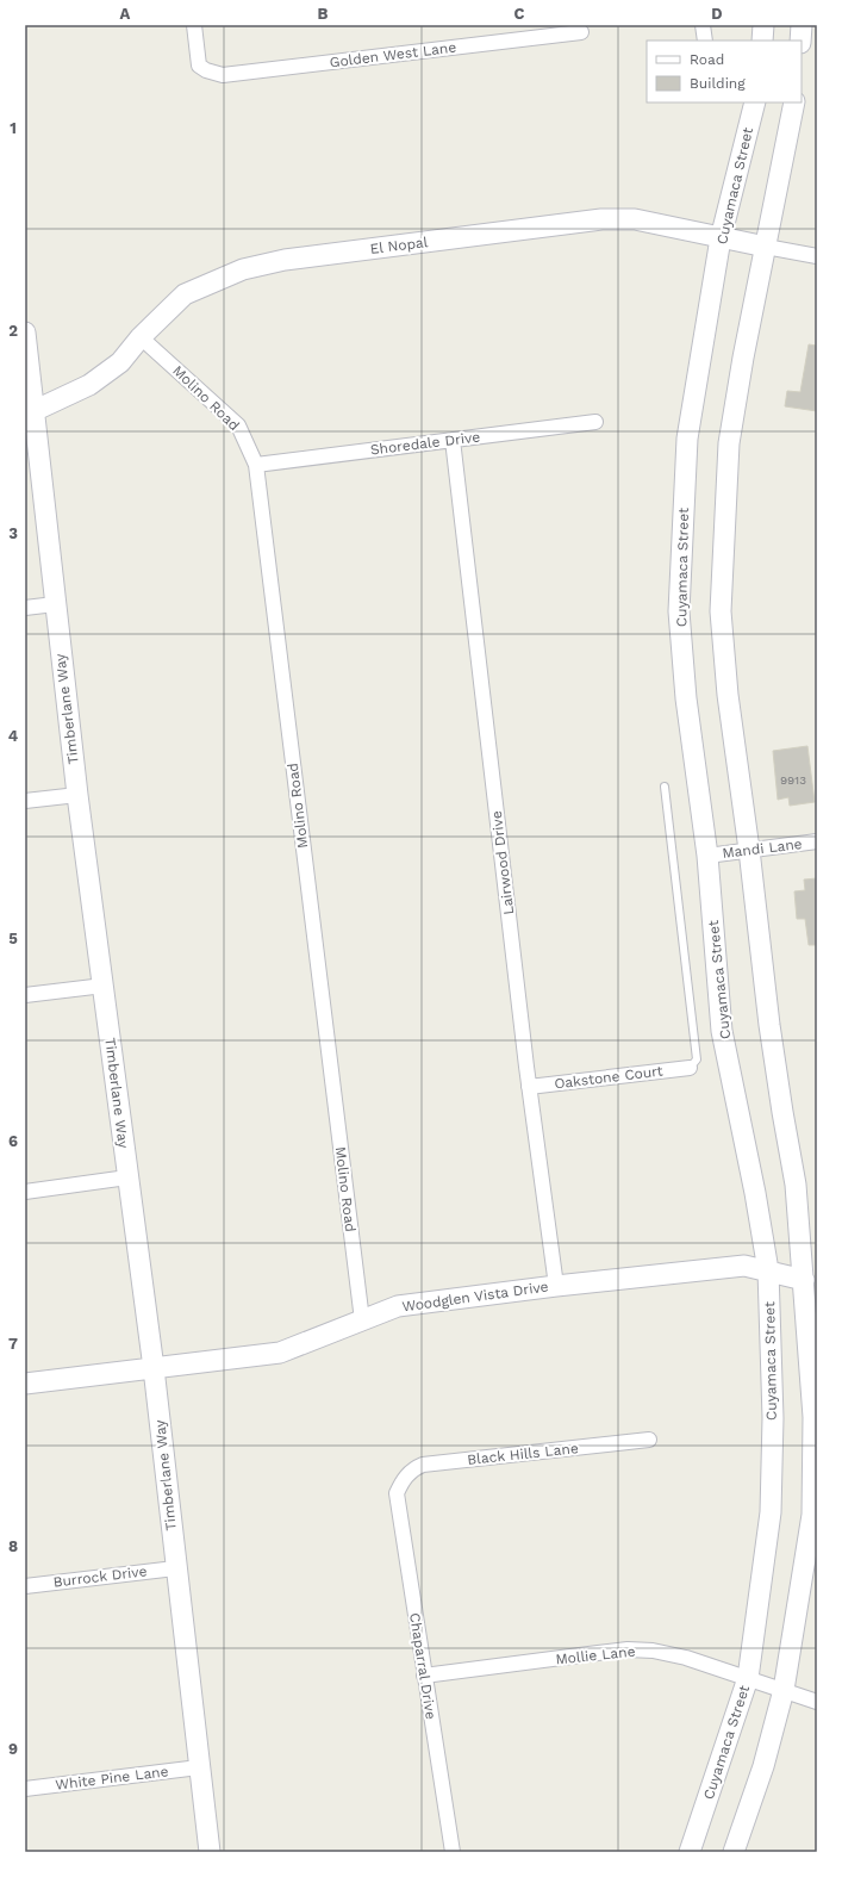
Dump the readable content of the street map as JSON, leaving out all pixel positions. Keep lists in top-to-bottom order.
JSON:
{
  "streets": {
    "street": [
      "Golden West Lane",
      "Cuyamaca Street",
      "El Nopal",
      "Molino Road",
      "Shoredale Drive",
      "Timberlane Way",
      "Mandi Lane",
      "Lairwood Drive",
      "Oakstone Court",
      "Woodglen Vista Drive",
      "Black Hills Lane",
      "Burrock Drive",
      "Mollie Lane",
      "Chaparral Drive",
      "White Pine Lane"
    ]
  },
  "crossings": [
    ["Cuyamaca Street", "El Nopal"],
    ["Cuyamaca Street", "Mandi Lane"],
    ["Cuyamaca Street", "Woodglen Vista Drive"],
    ["Cuyamaca Street", "Mollie Lane"],
    ["El Nopal", "Molino Road"],
    ["El Nopal", "Timberlane Way"],
    ["Molino Road", "Shoredale Drive"],
    ["Molino Road", "Woodglen Vista Drive"],
    ["Shoredale Drive", "Lairwood Drive"],
    ["Timberlane Way", "Woodglen Vista Drive"],
    ["Timberlane Way", "Burrock Drive"],
    ["Timberlane Way", "White Pine Lane"],
    ["Lairwood Drive", "Oakstone Court"],
    ["Lairwood Drive", "Woodglen Vista Drive"],
    ["Black Hills Lane", "Chaparral Drive"],
    ["Mollie Lane", "Chaparral Drive"]
  ],
  "house_numbers": ["9913"],
  "legend": ["Road", "Building"],
  "grid": {
    "columns": [
      "A",
      "B",
      "C",
      "D"
    ],
    "rows": [
      "1",
      "2",
      "3",
      "4",
      "5",
      "6",
      "7",
      "8",
      "9"
    ]
  }
}
